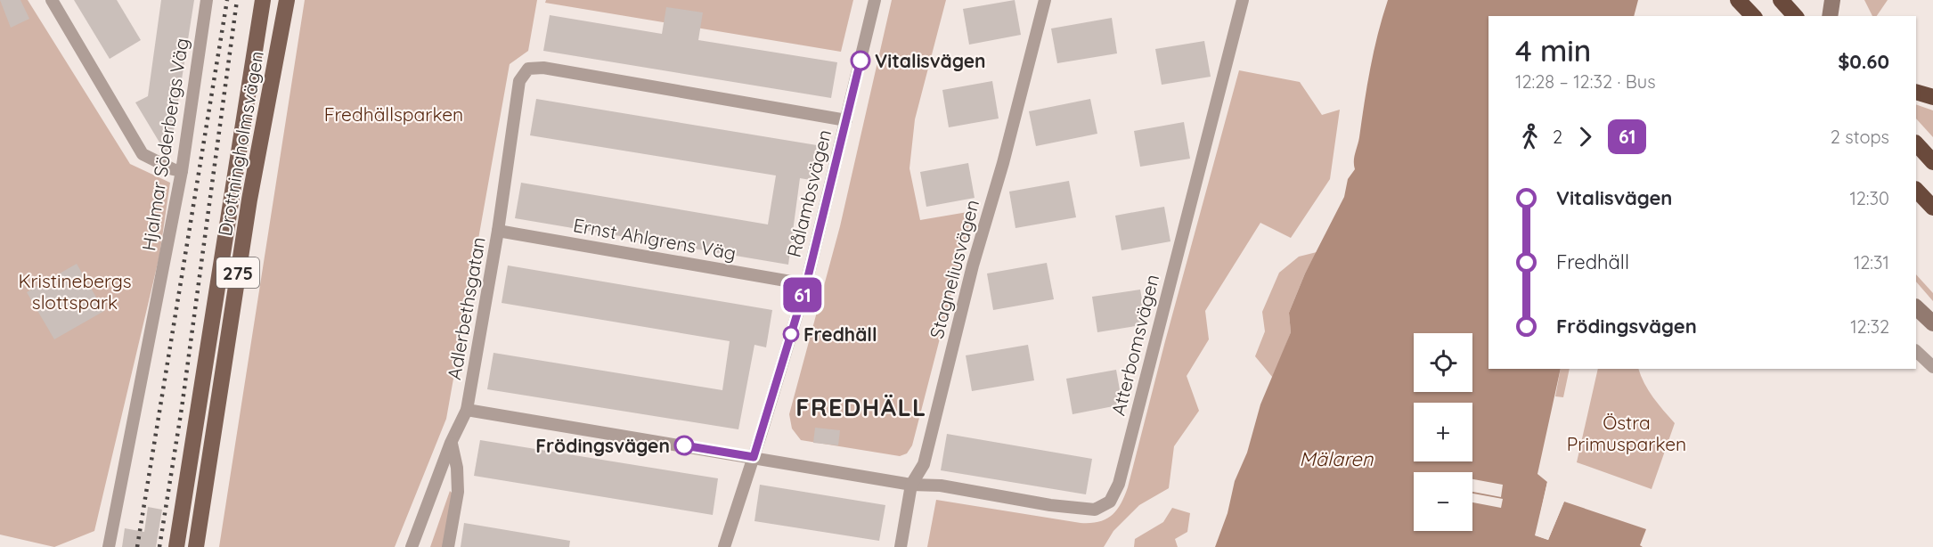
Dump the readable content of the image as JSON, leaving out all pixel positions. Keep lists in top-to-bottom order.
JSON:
{
  "streets": {
    "main road": ["Drottningholmsvägen", "275"],
    "street": [
      "Hjalmar Söderbergs Väg",
      "Rålambsvägen",
      "Ernst Ahlgrens Väg",
      "Stagneliusvägen",
      "Adlerbethsgatan",
      "Atterbomsvägen"
    ]
  },
  "crossings": [
    ["Rålambsvägen", "Ernst Ahlgrens Väg"],
    ["Rålambsvägen", "Adlerbethsgatan"],
    ["Ernst Ahlgrens Väg", "Adlerbethsgatan"],
    ["Stagneliusvägen", "Atterbomsvägen"]
  ],
  "districts": ["FREDHÄLL"],
  "water": ["Mälaren"],
  "parks": ["Fredhällsparken", "Kristinebergs slottspark", "Östra Primusparken"],
  "places": ["Vitalisvägen", "Fredhäll", "Frödingsvägen"],
  "lines": ["bus line 61"],
  "page": {
    "on_map": "61",
    "heading": ["4 min", "12:28 – 12:32 · Bus", "$0.60"],
    "legs": ["2", "61", "2 stops"],
    "list": [
      {
        "name": "Vitalisvägen",
        "value": "12:30"
      },
      {
        "name": "Fredhäll",
        "value": "12:31"
      },
      {
        "name": "Frödingsvägen",
        "value": "12:32"
      }
    ],
    "map_buttons": ["+", "−"]
  }
}
